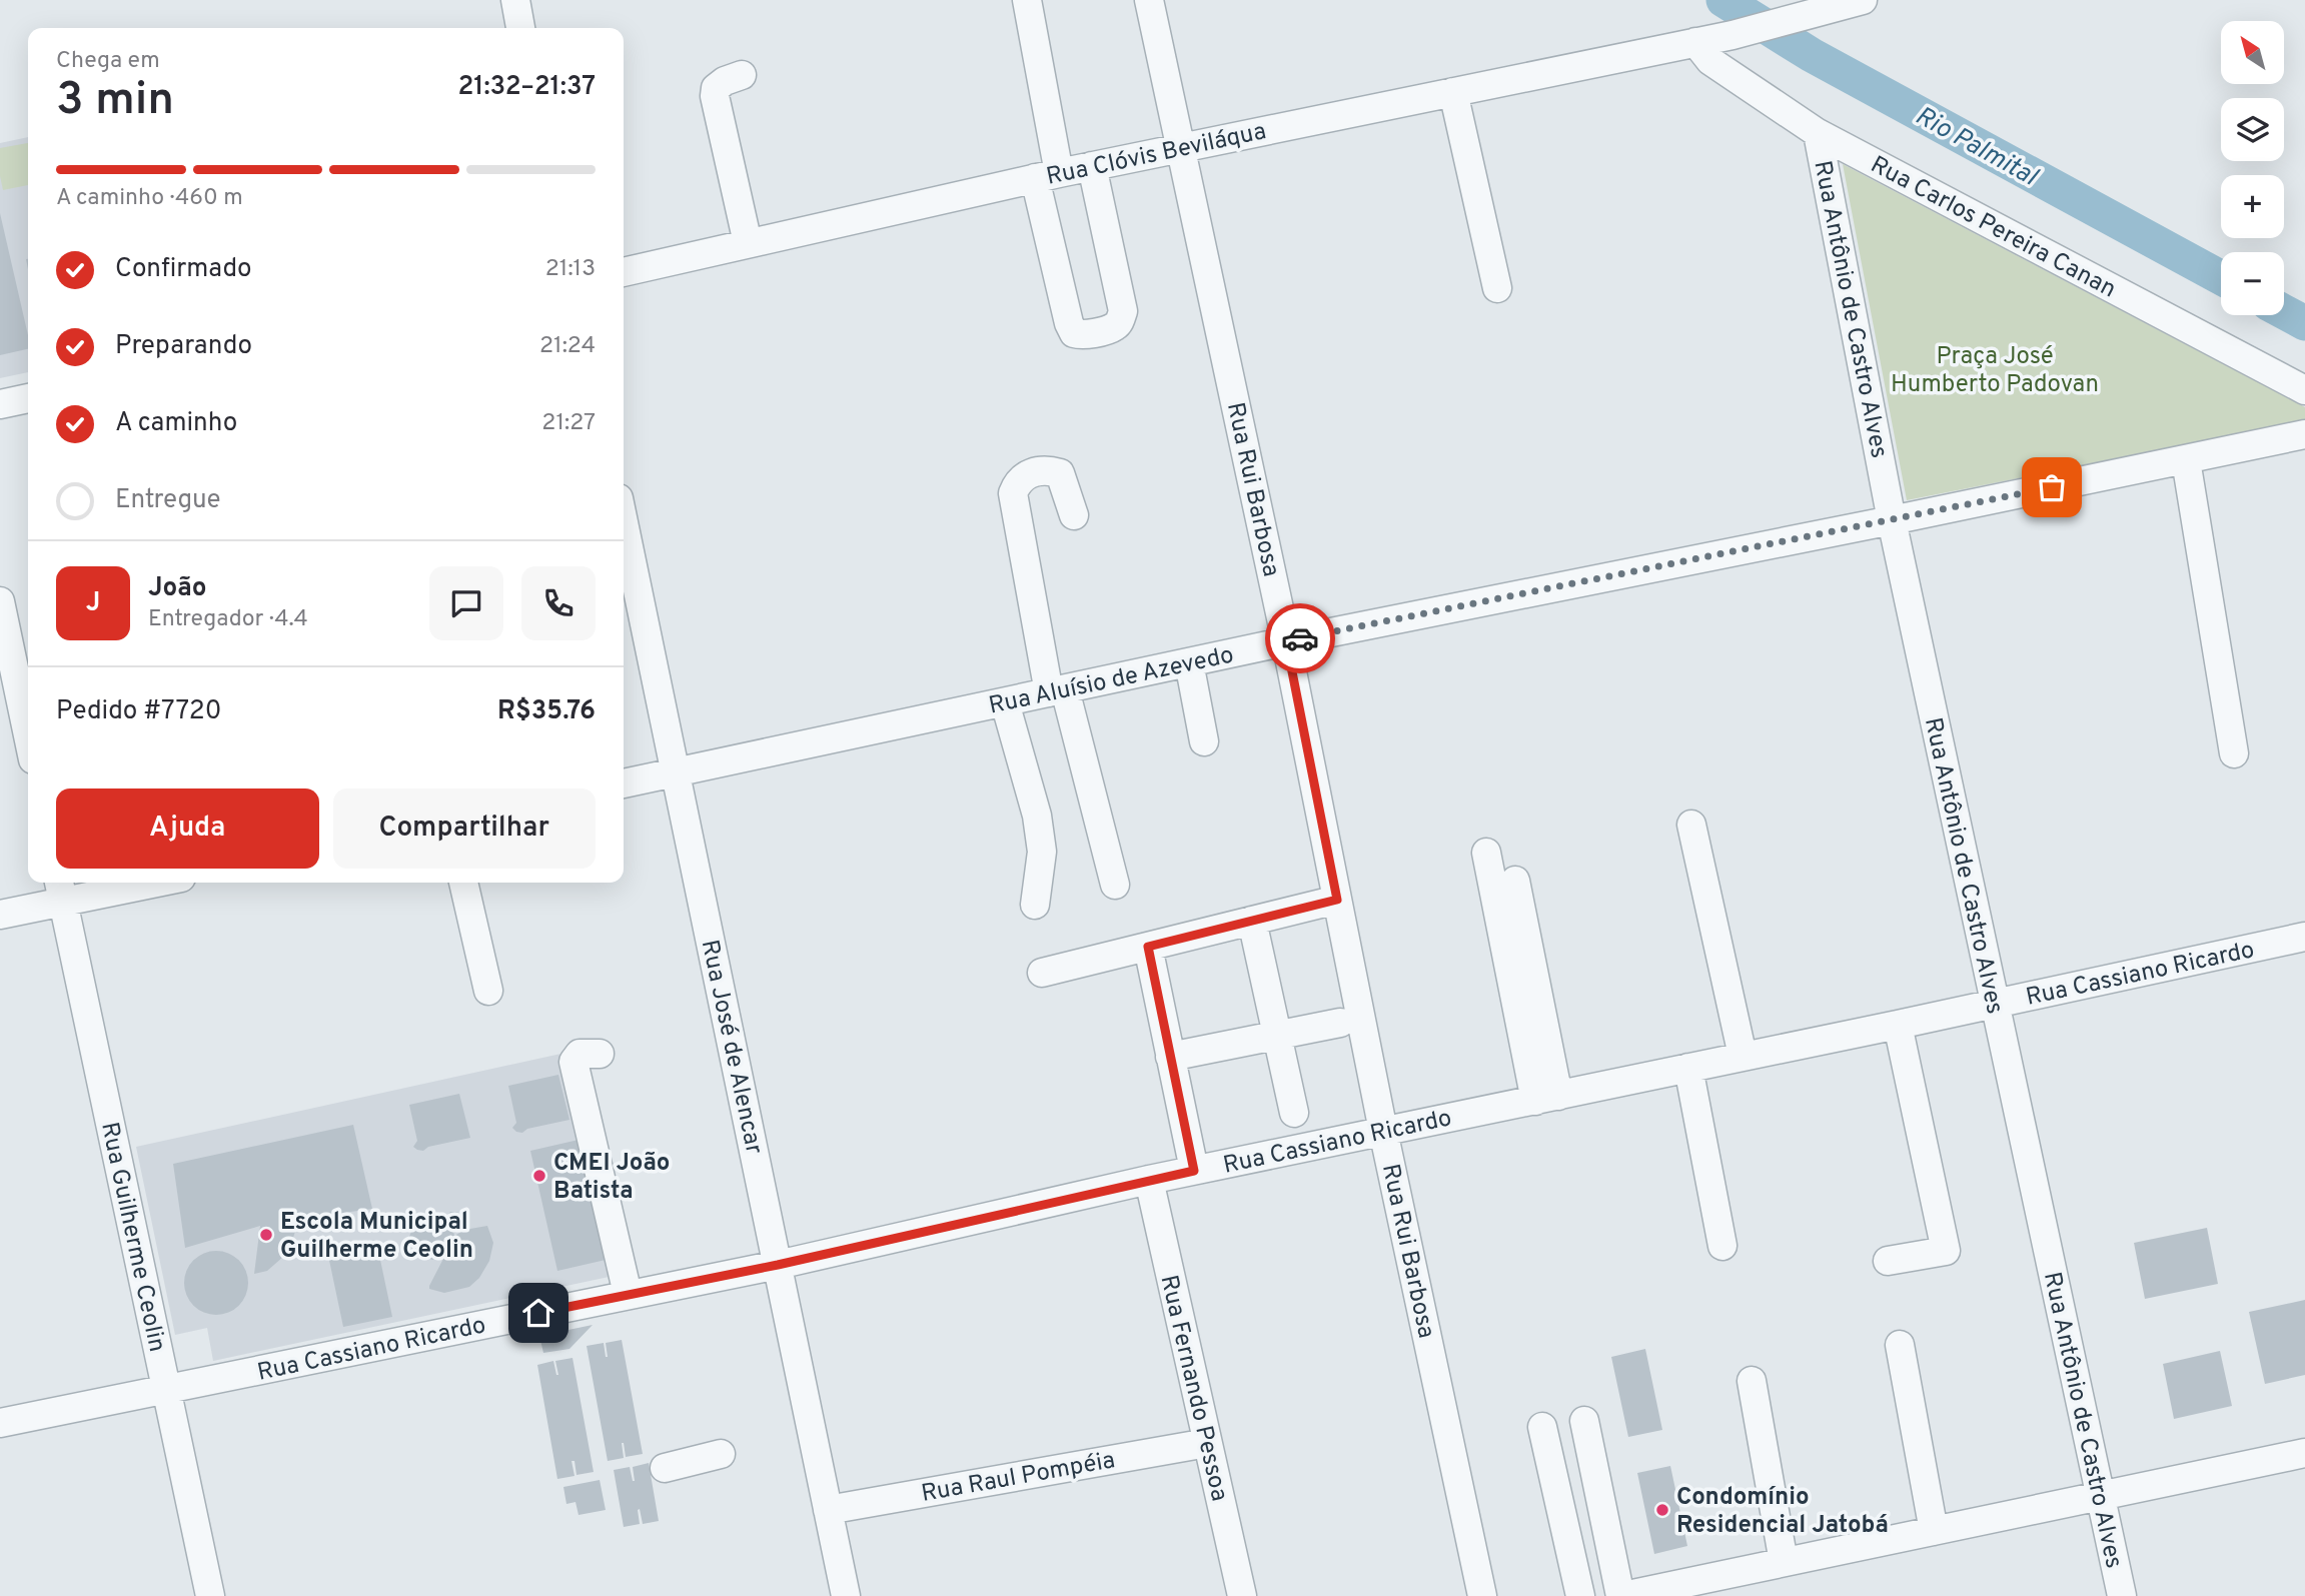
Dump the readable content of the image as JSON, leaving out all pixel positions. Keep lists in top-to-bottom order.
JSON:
{
  "streets": {
    "street": [
      "Rua Clóvis Beviláqua",
      "Rua Carlos Pereira Canan",
      "Rua Antônio de Castro Alves",
      "Rua Rui Barbosa",
      "Rua Aluísio de Azevedo",
      "Rua Cassiano Ricardo",
      "Rua José de Alencar",
      "Rua Guilherme Ceolin",
      "Rua Fernando Pessoa",
      "Rua Raul Pompéia"
    ]
  },
  "crossings": [
    ["Rua Clóvis Beviláqua", "Rua Carlos Pereira Canan"],
    ["Rua Clóvis Beviláqua", "Rua Rui Barbosa"],
    ["Rua Carlos Pereira Canan", "Rua Antônio de Castro Alves"],
    ["Rua Antônio de Castro Alves", "Rua Aluísio de Azevedo"],
    ["Rua Antônio de Castro Alves", "Rua Cassiano Ricardo"],
    ["Rua Rui Barbosa", "Rua Aluísio de Azevedo"],
    ["Rua Rui Barbosa", "Rua Cassiano Ricardo"],
    ["Rua Aluísio de Azevedo", "Rua José de Alencar"],
    ["Rua Cassiano Ricardo", "Rua José de Alencar"],
    ["Rua Cassiano Ricardo", "Rua Guilherme Ceolin"],
    ["Rua Cassiano Ricardo", "Rua Fernando Pessoa"],
    ["Rua José de Alencar", "Rua Raul Pompéia"],
    ["Rua Fernando Pessoa", "Rua Raul Pompéia"]
  ],
  "water": ["Rio Palmital"],
  "parks": ["Praça José Humberto Padovan"],
  "places": ["CMEI João Batista", "Escola Municipal Guilherme Ceolin", "Condomínio Residencial Jatobá"],
  "north": "top left",
  "page": {
    "map_buttons": ["+", "−"],
    "heading": ["3 min", "Chega em", "21:32–21:37"],
    "panel": [
      "João",
      "Entregador · 4.4",
      "Pedido #7720",
      "R$35.76"
    ],
    "bar": "A caminho · 460 m",
    "list": [
      ["Confirmado", "21:13"],
      ["Preparando", "21:24"],
      ["A caminho", "21:27"],
      "Entregue"
    ],
    "round": "J",
    "buttons": ["Ajuda", "Compartilhar"]
  }
}
